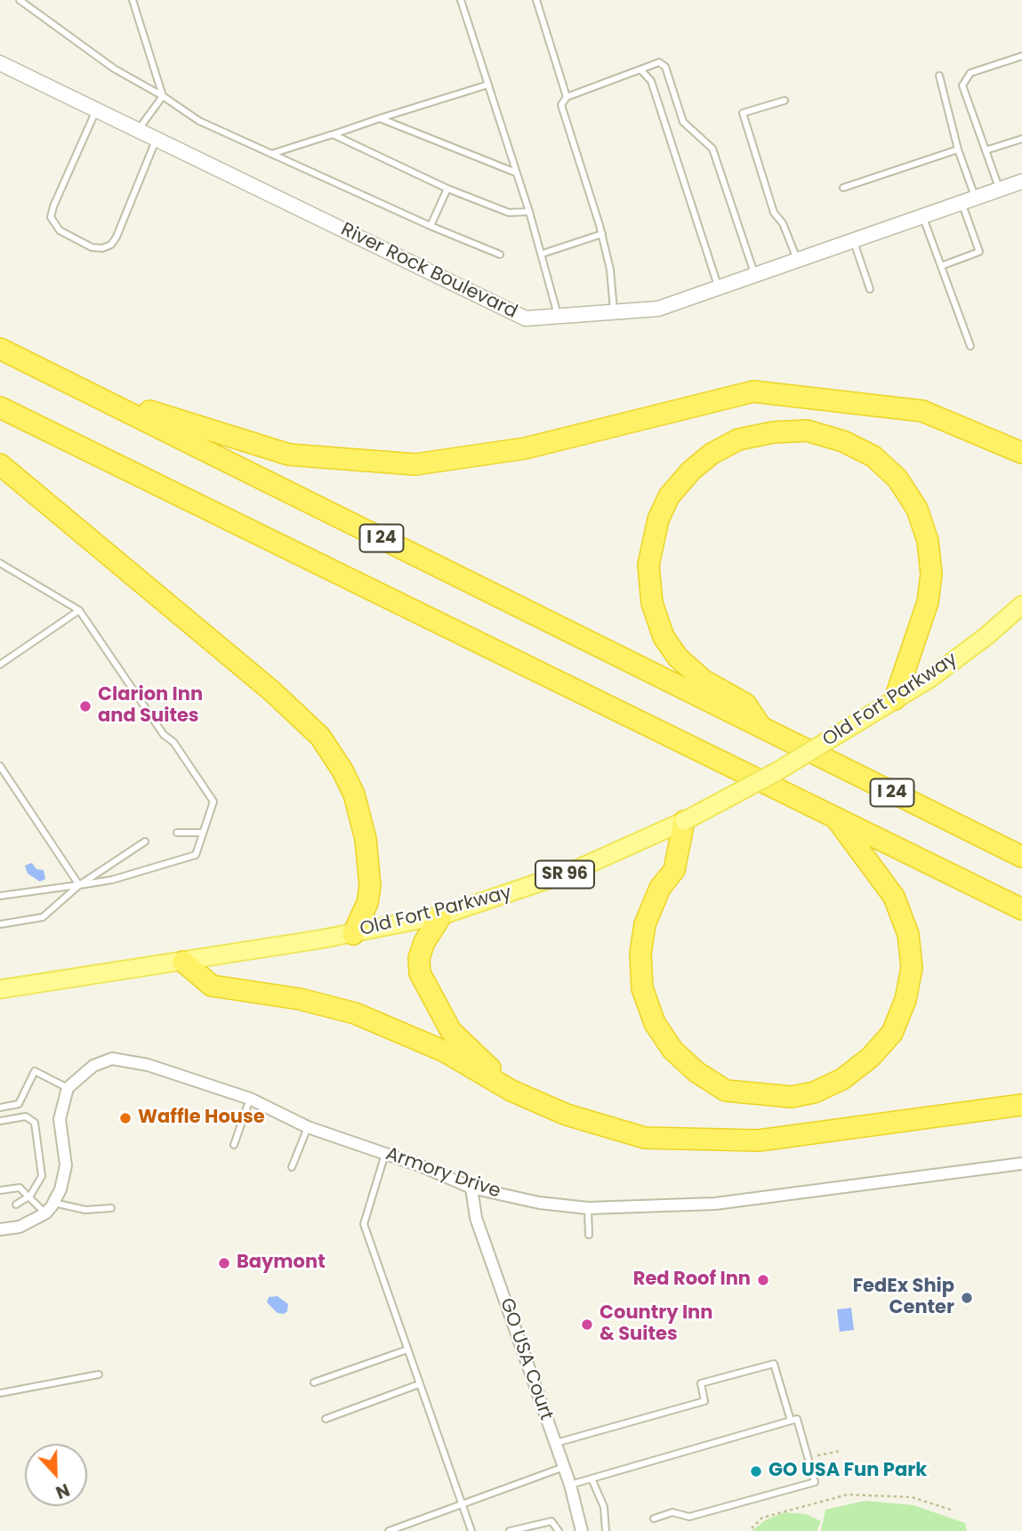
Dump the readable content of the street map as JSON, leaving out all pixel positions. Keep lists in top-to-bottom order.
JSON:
{
  "streets": {
    "highway": ["I 24"],
    "main road": ["Old Fort Parkway", "SR 96"],
    "street": ["River Rock Boulevard", "Armory Drive", "GO USA Court"]
  },
  "crossings": [
    ["Armory Drive", "GO USA Court"]
  ],
  "places": [
    "Clarion Inn and Suites",
    "Waffle House",
    "Baymont",
    "Red Roof Inn",
    "FedEx Ship Center",
    "Country Inn & Suites",
    "GO USA Fun Park"
  ],
  "north": "bottom"
}
